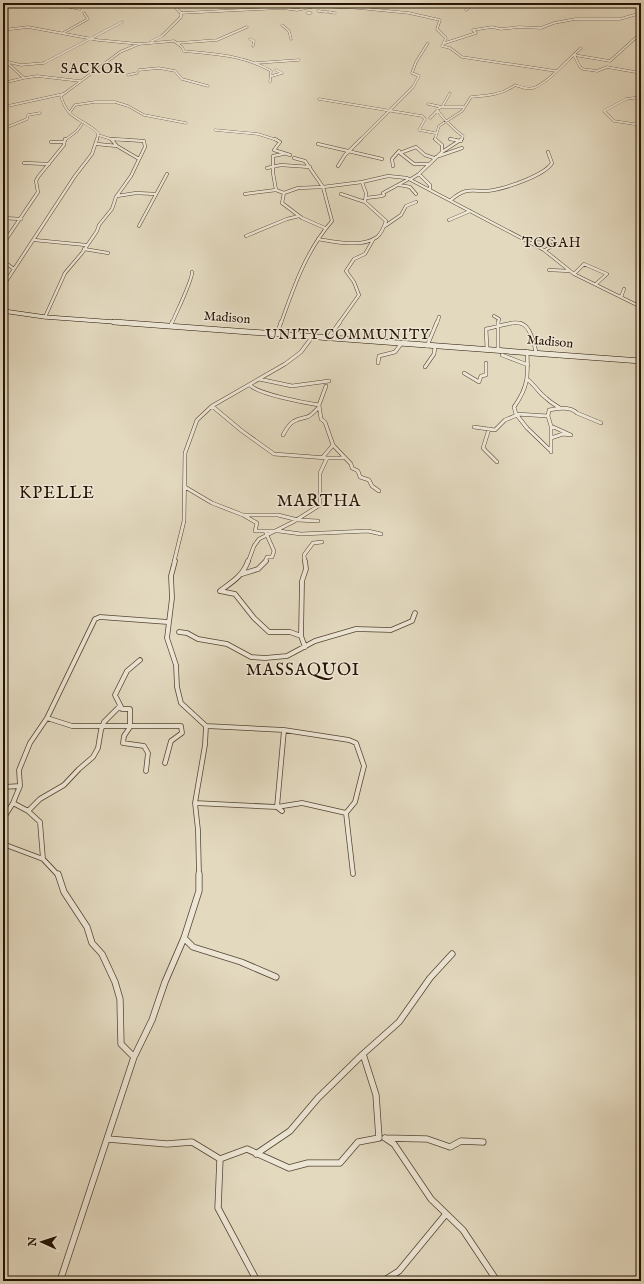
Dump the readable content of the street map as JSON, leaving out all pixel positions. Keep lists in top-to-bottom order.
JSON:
{
  "streets": {
    "street": ["Madison"]
  },
  "districts": [
    "SACKOR",
    "TOGAH",
    "UNITY COMMUNITY",
    "KPELLE",
    "MARTHA",
    "MASSAQUOI"
  ],
  "north": "left"
}
